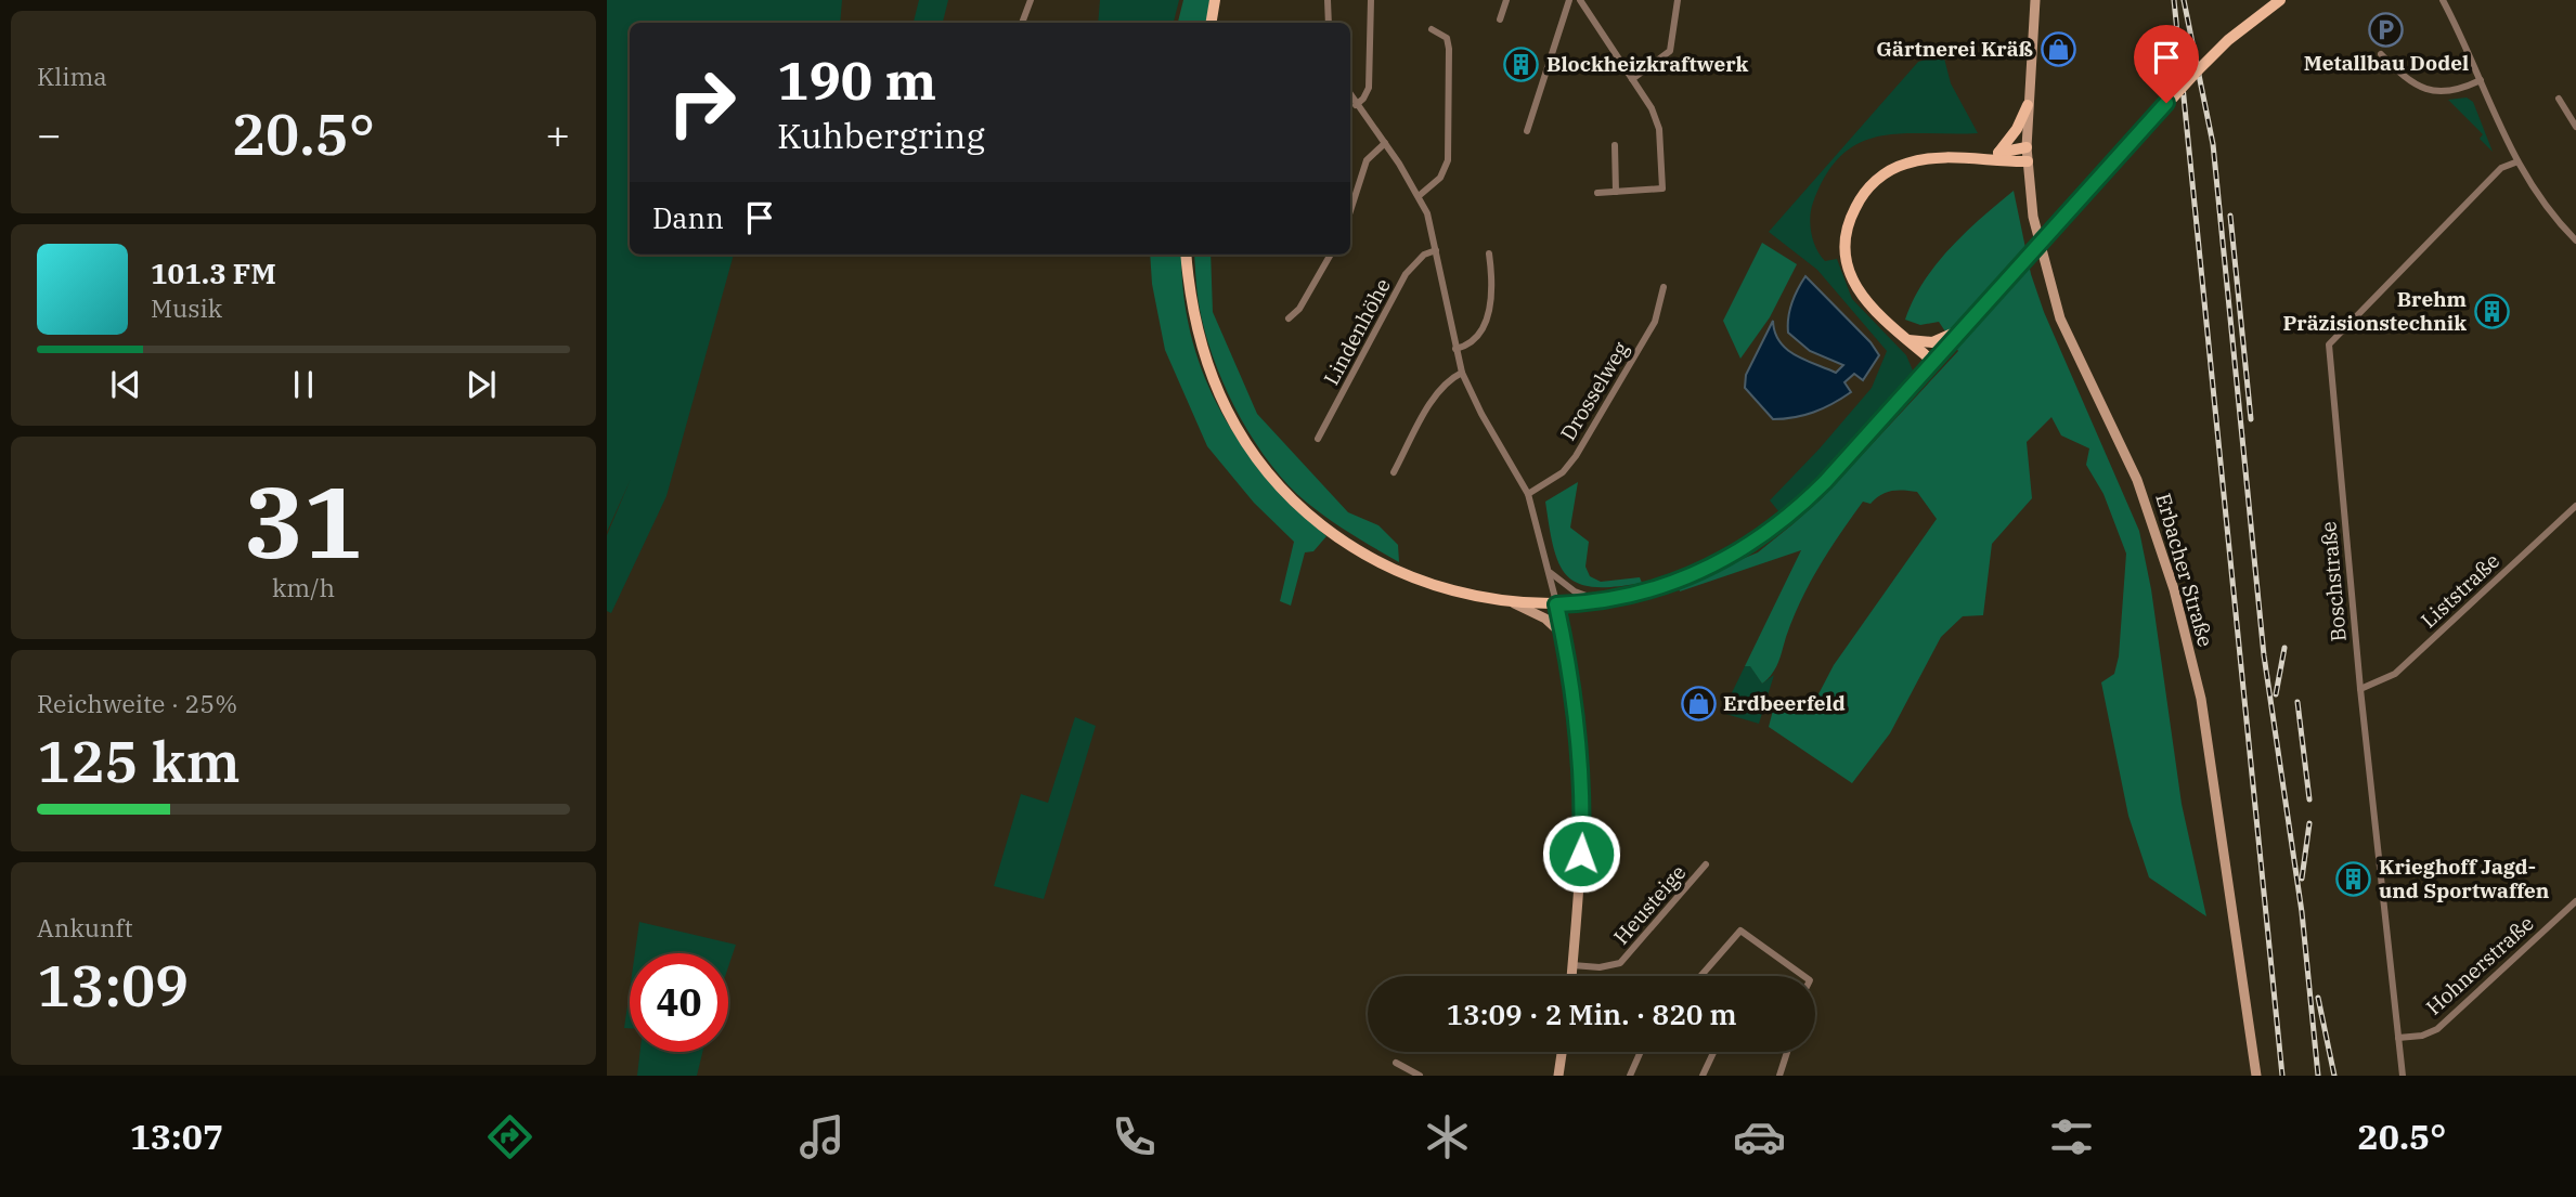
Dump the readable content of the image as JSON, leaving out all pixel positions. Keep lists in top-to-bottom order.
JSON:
{
  "streets": {
    "main road": ["Erbacher Straße"],
    "street": [
      "Lindenhöhe",
      "Drosselweg",
      "Boschstraße",
      "Liststraße",
      "Heusteige",
      "Hohnerstraße"
    ]
  },
  "crossings": [
    ["Boschstraße", "Liststraße"],
    ["Boschstraße", "Hohnerstraße"]
  ],
  "places": {
    "parking": ["Metallbau Dodel"],
    "shop": ["Gärtnerei Kräß", "Erdbeerfeld"],
    "building": ["Blockheizkraftwerk", "Brehm Präzisionstechnik", "Krieghoff Jagd- und Sportwaffen"]
  },
  "page": {
    "tile": [
      "Klima",
      ["31", "km/h"],
      ["Reichweite · 25%", "125 km"],
      ["Ankunft", "13:09"]
    ],
    "turn": ["190 m", "Kuhbergring"],
    "heat": ["−", "20.5°", "+"],
    "then": "Dann",
    "song": ["101.3 FM", "Musik"],
    "limit": "40",
    "trip": "13:09 · 2 Min. · 820 m",
    "tabs": ["13:07", "20.5°"]
  }
}
